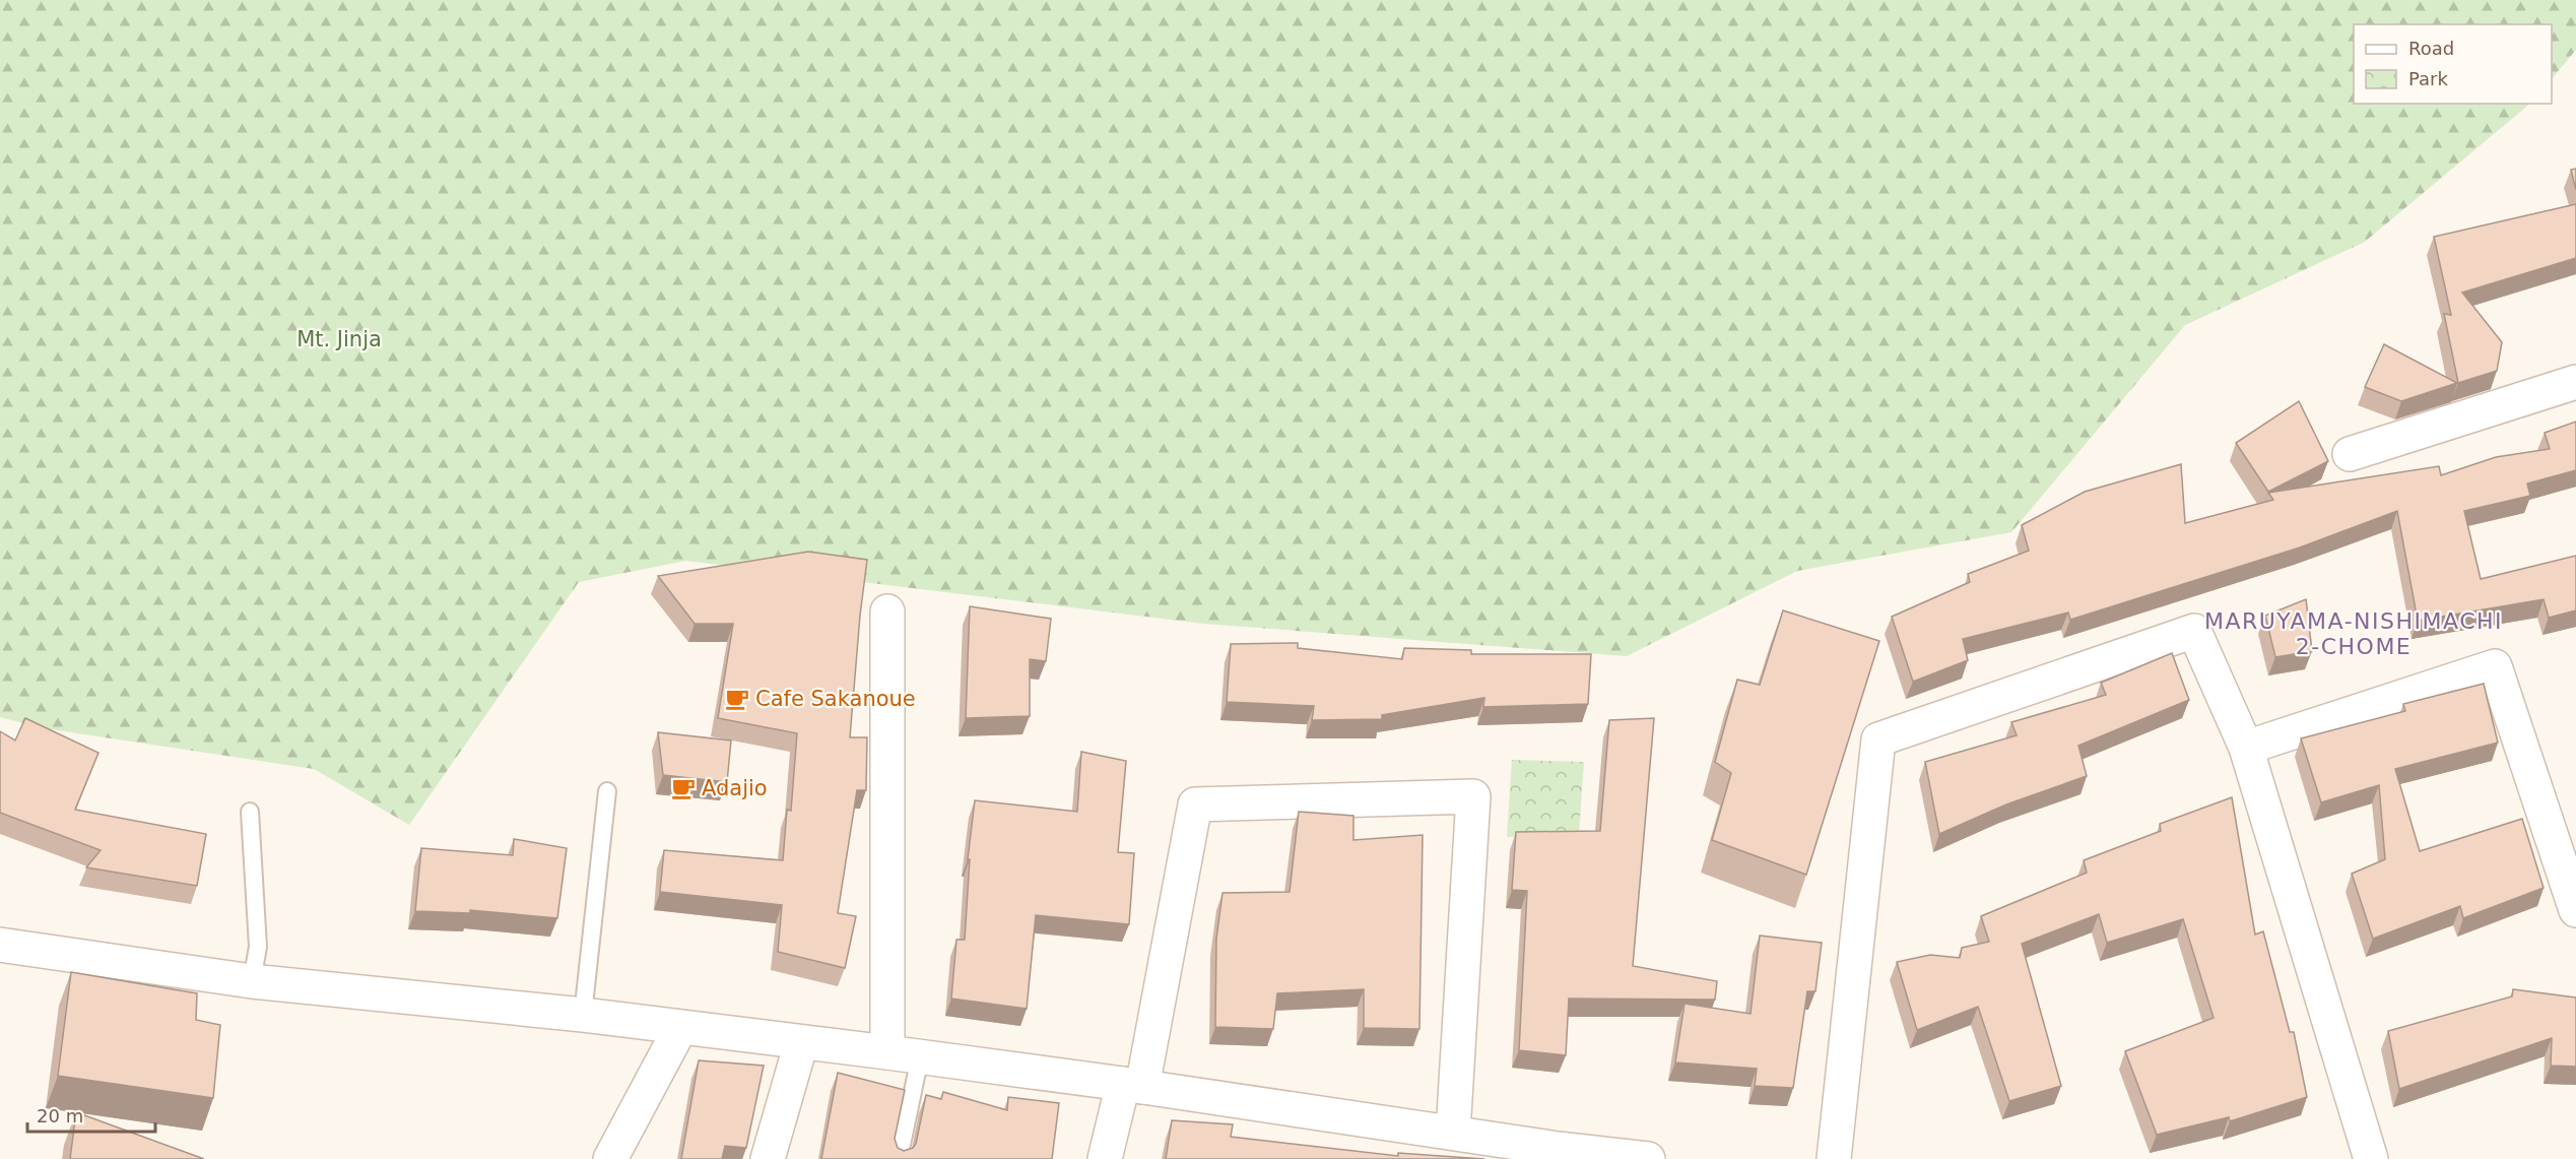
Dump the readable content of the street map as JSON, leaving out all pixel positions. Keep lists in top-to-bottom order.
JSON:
{
  "districts": ["MARUYAMA-NISHIMACHI 2-CHOME"],
  "parks": ["Mt. Jinja"],
  "places": {
    "cafe": ["Cafe Sakanoue", "Adajio"]
  },
  "legend": ["Road", "Park"],
  "scale_bar": "20 m"
}
